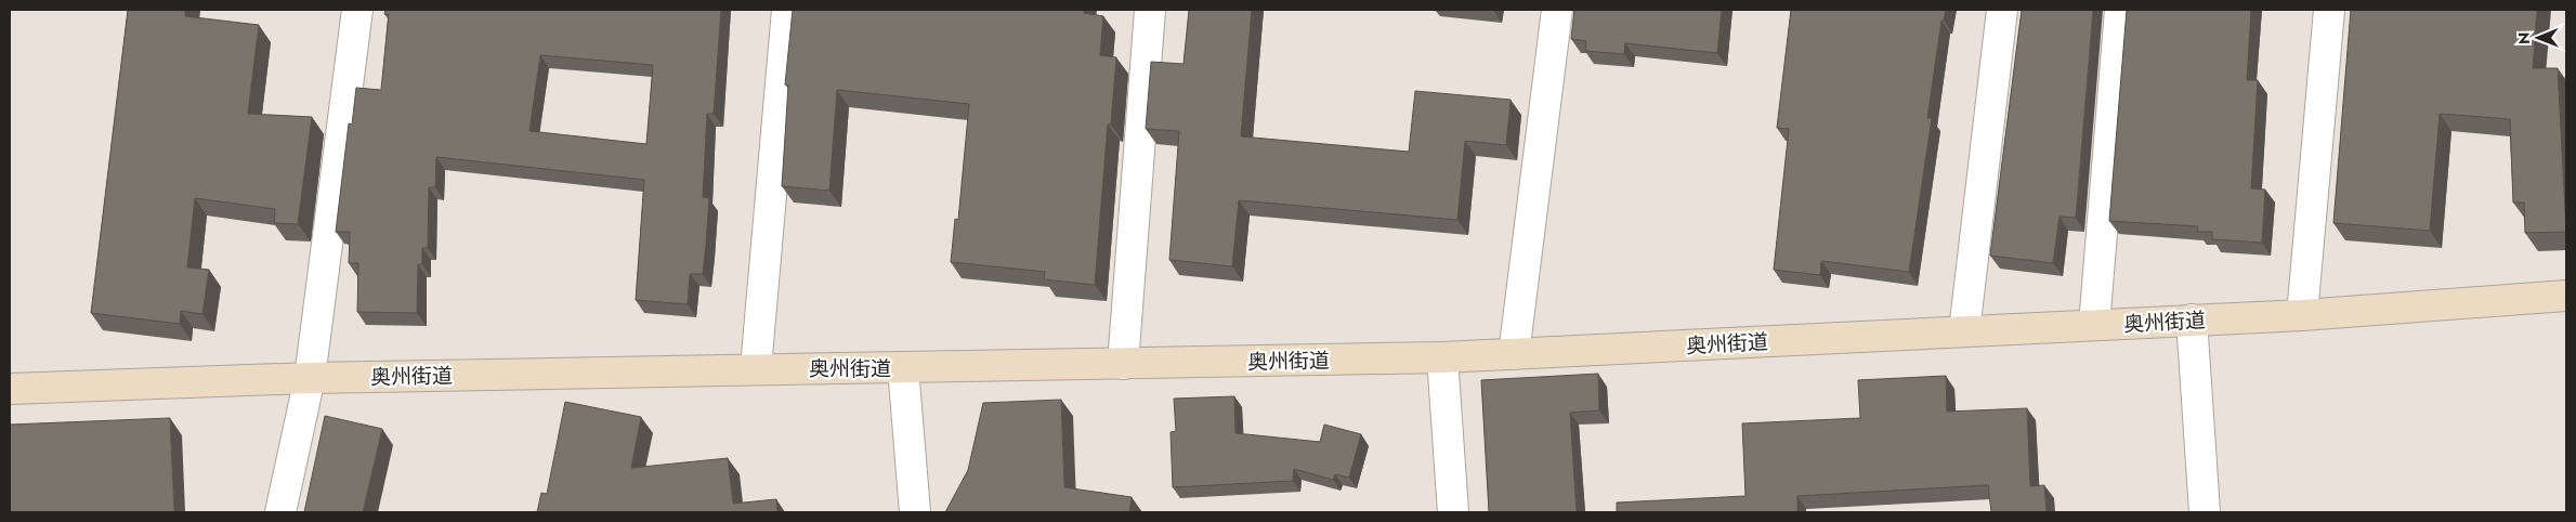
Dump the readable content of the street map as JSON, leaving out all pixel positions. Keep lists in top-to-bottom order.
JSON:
{
  "streets": {
    "main road": ["奥州街道"]
  },
  "north": "left"
}
